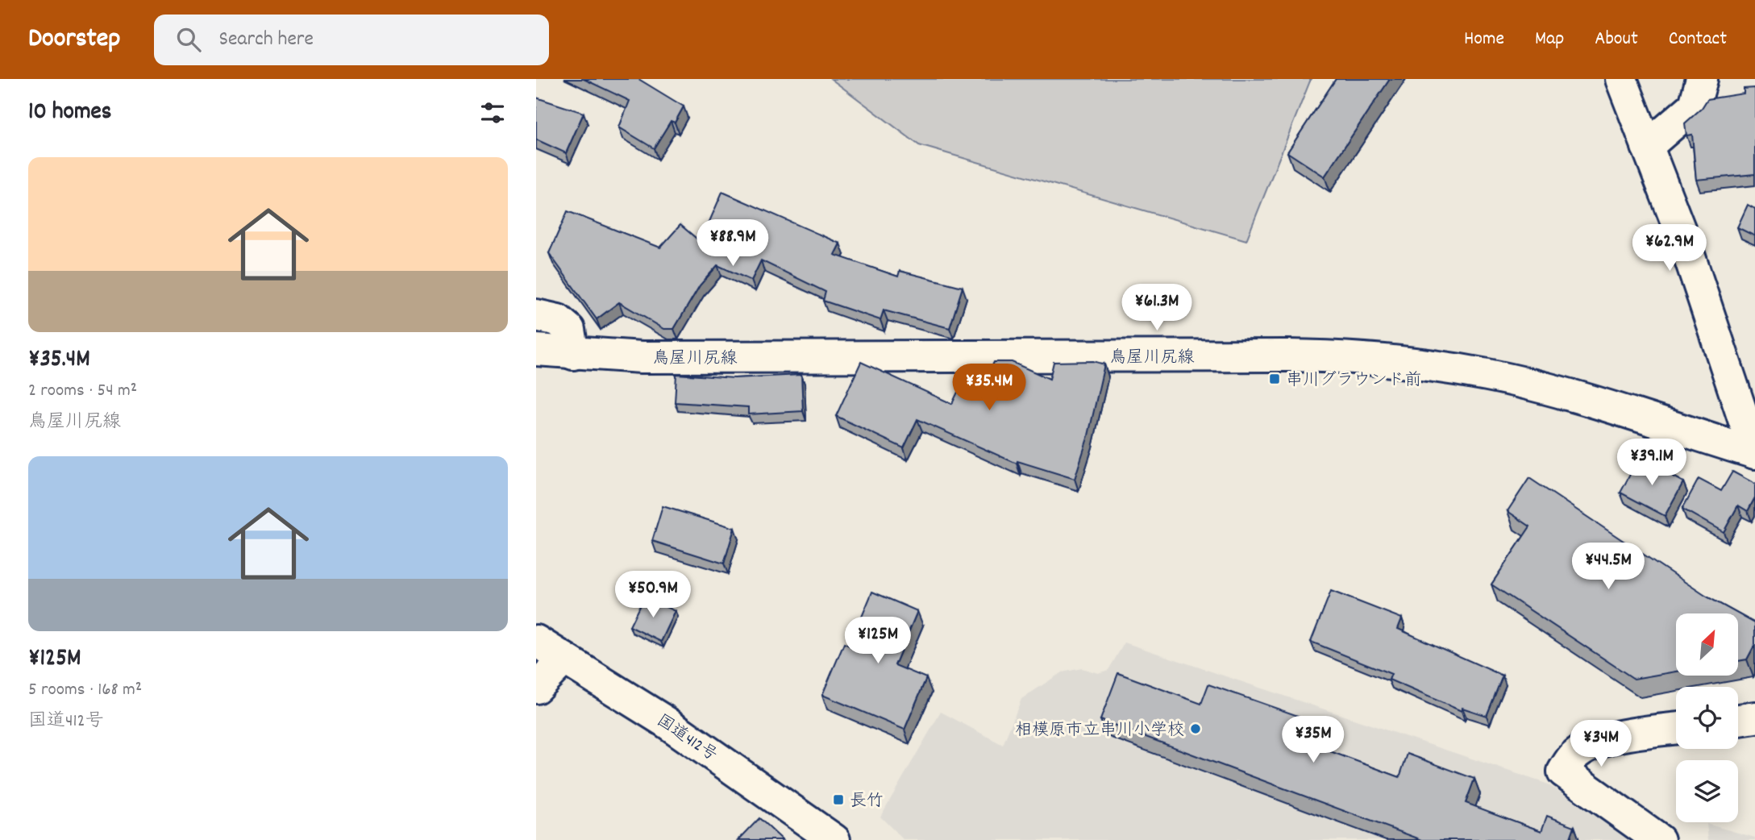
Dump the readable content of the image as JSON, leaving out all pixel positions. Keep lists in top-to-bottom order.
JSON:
{
  "streets": {
    "main road": ["鳥屋川尻線", "国道412号"]
  },
  "places": {
    "transit": ["串川グラウンド前", "長竹"],
    "other": ["相模原市立串川小学校"]
  },
  "north": "top right",
  "page": {
    "header": "Doorstep",
    "search": "Search here",
    "nav": [
      "Home",
      "Map",
      "About",
      "Contact"
    ],
    "heading": "10 homes",
    "list": [
      {
        "name": "¥35.4M",
        "note": "2 rooms · 54 m² · 鳥屋川尻線"
      },
      {
        "name": "¥125M",
        "note": "5 rooms · 168 m² · 国道412号"
      }
    ],
    "price": [
      "¥88.9M",
      "¥62.9M",
      "¥61.3M",
      "¥35.4M",
      "¥39.1M",
      "¥44.5M",
      "¥50.9M",
      "¥125M",
      "¥35M",
      "¥34M"
    ]
  }
}
